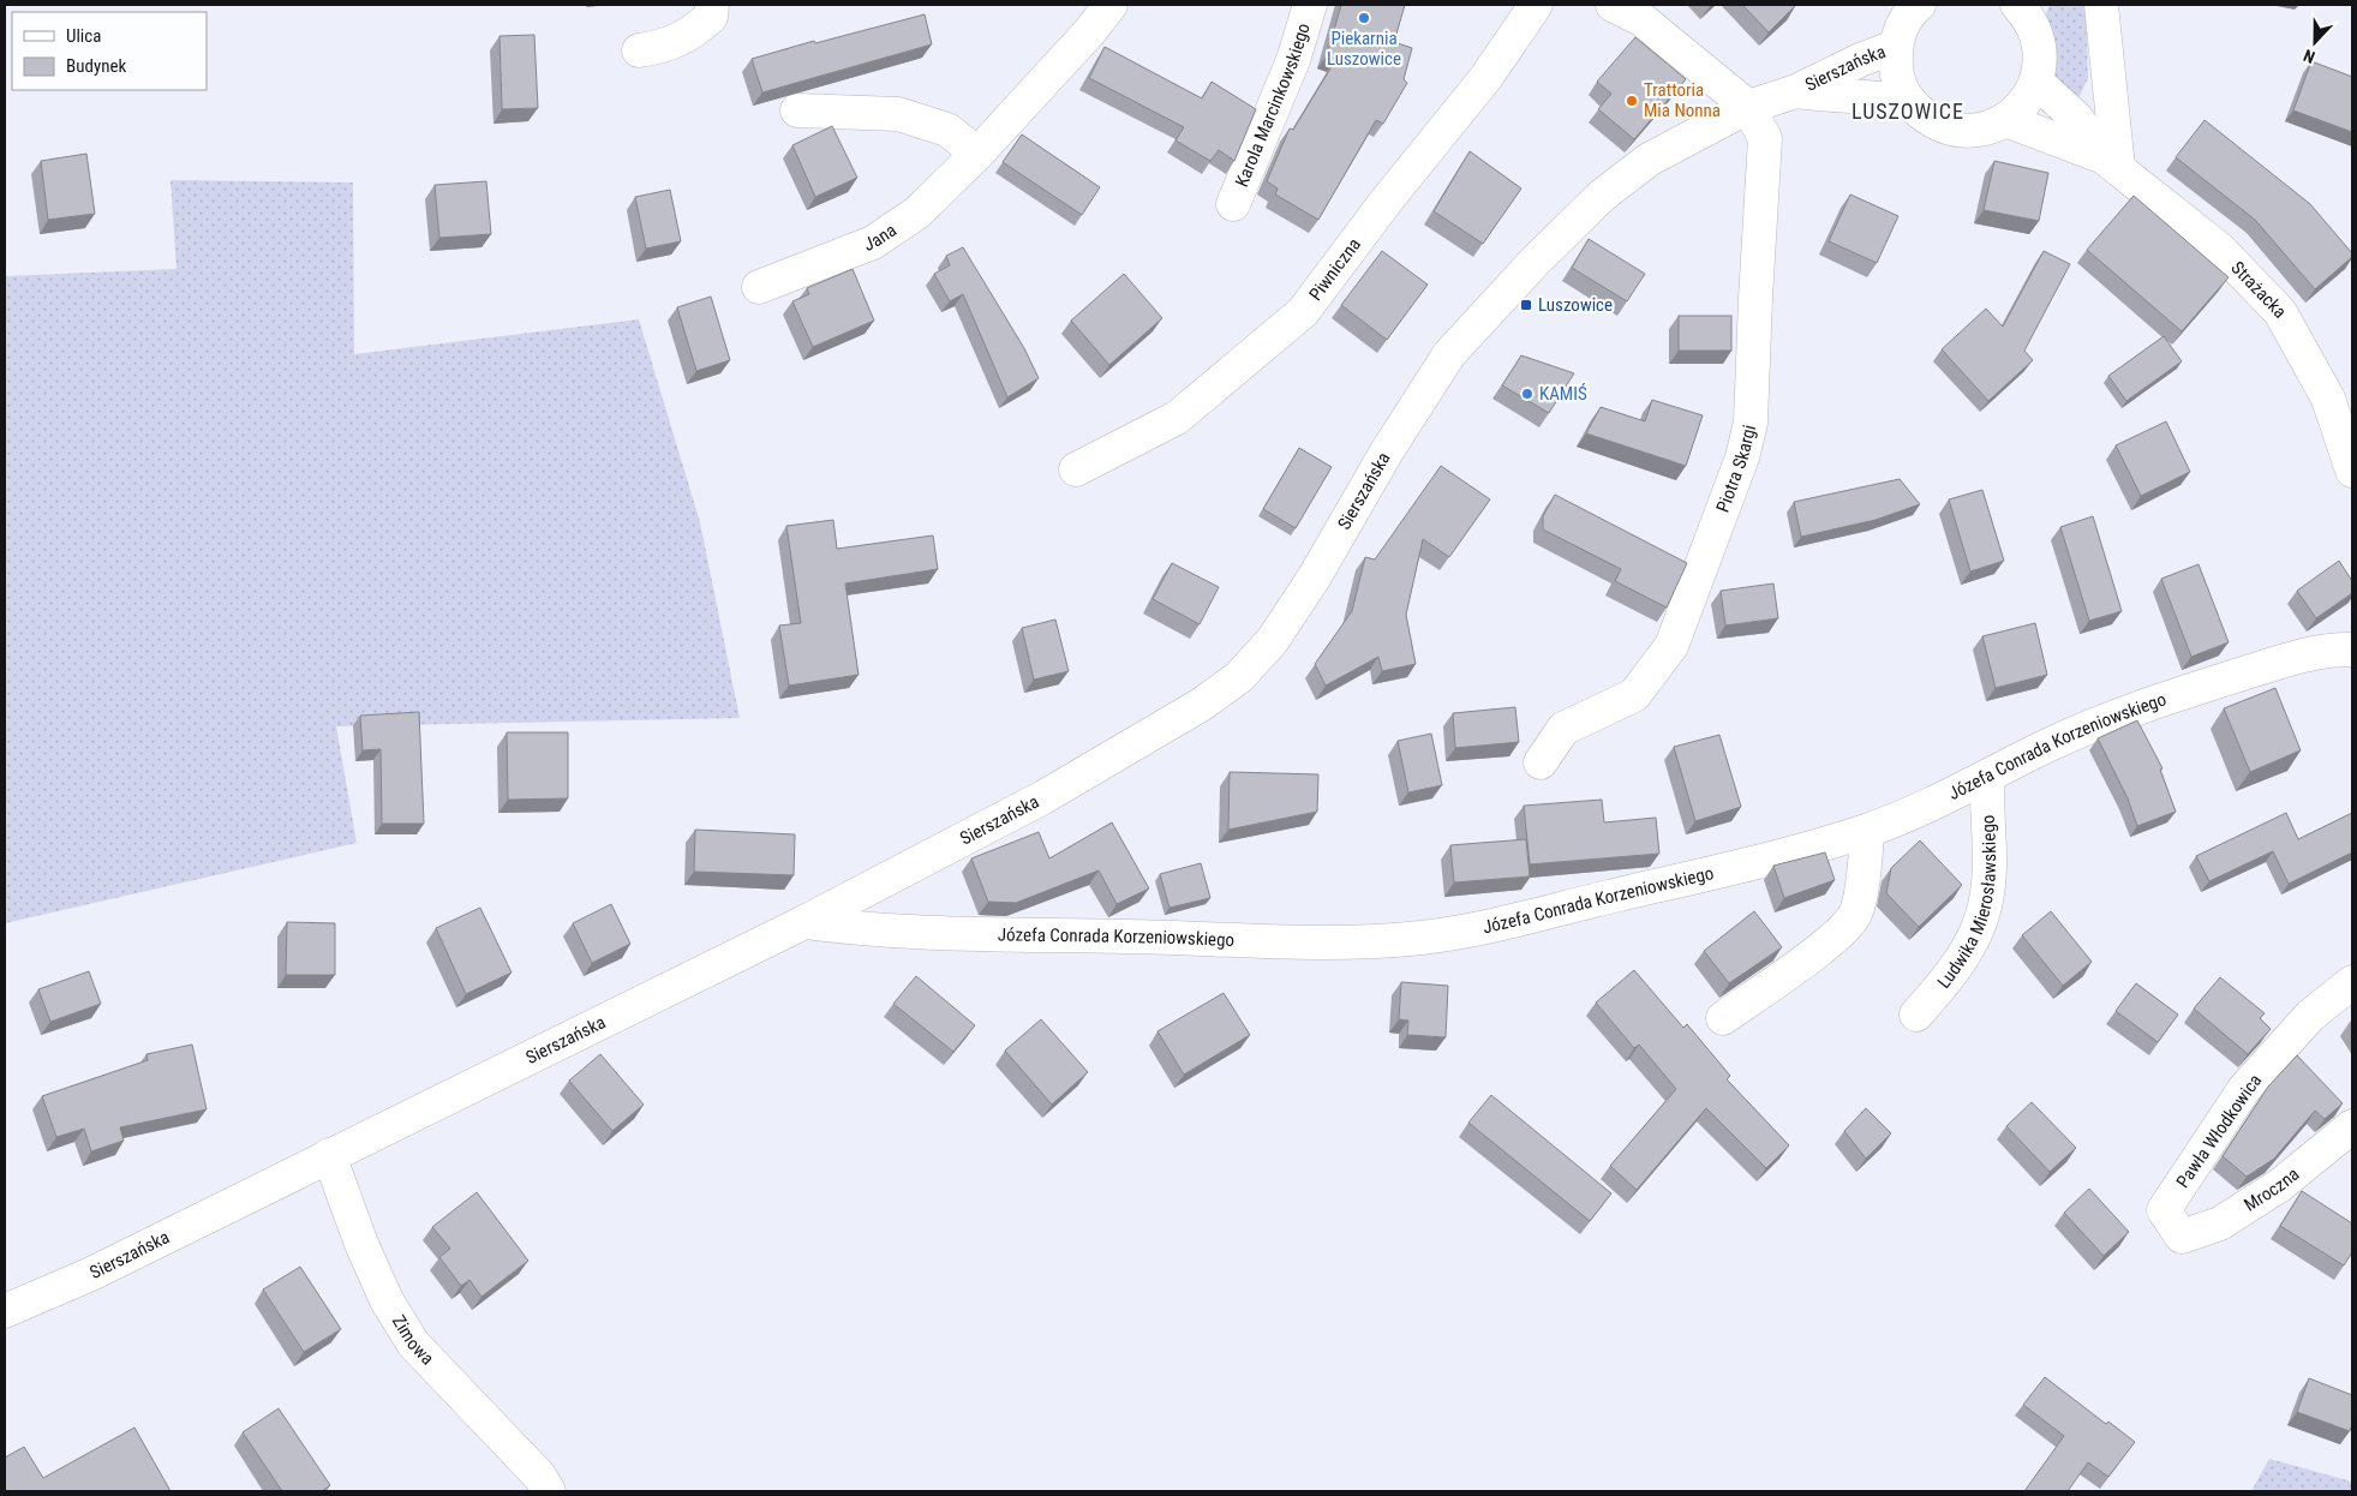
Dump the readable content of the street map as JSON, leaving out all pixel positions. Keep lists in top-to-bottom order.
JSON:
{
  "streets": {
    "street": [
      "Sierszańska",
      "Karola Marcinkowskiego",
      "Jana",
      "Piwniczna",
      "Strażacka",
      "Piotra Skargi",
      "Józefa Conrada Korzeniowskiego",
      "Ludwika Mierosławskiego",
      "Pawła Włodkowica",
      "Mroczna",
      "Zimowa"
    ]
  },
  "crossings": [
    ["Sierszańska", "Piotra Skargi"],
    ["Sierszańska", "Józefa Conrada Korzeniowskiego"],
    ["Sierszańska", "Zimowa"],
    ["Józefa Conrada Korzeniowskiego", "Ludwika Mierosławskiego"],
    ["Pawła Włodkowica", "Mroczna"]
  ],
  "districts": ["LUSZOWICE"],
  "places": {
    "other": ["Piekarnia Luszowice", "Trattoria Mia Nonna", "KAMIŚ"],
    "transit": ["Luszowice"]
  },
  "legend": ["Ulica", "Budynek"],
  "north": "bottom"
}
